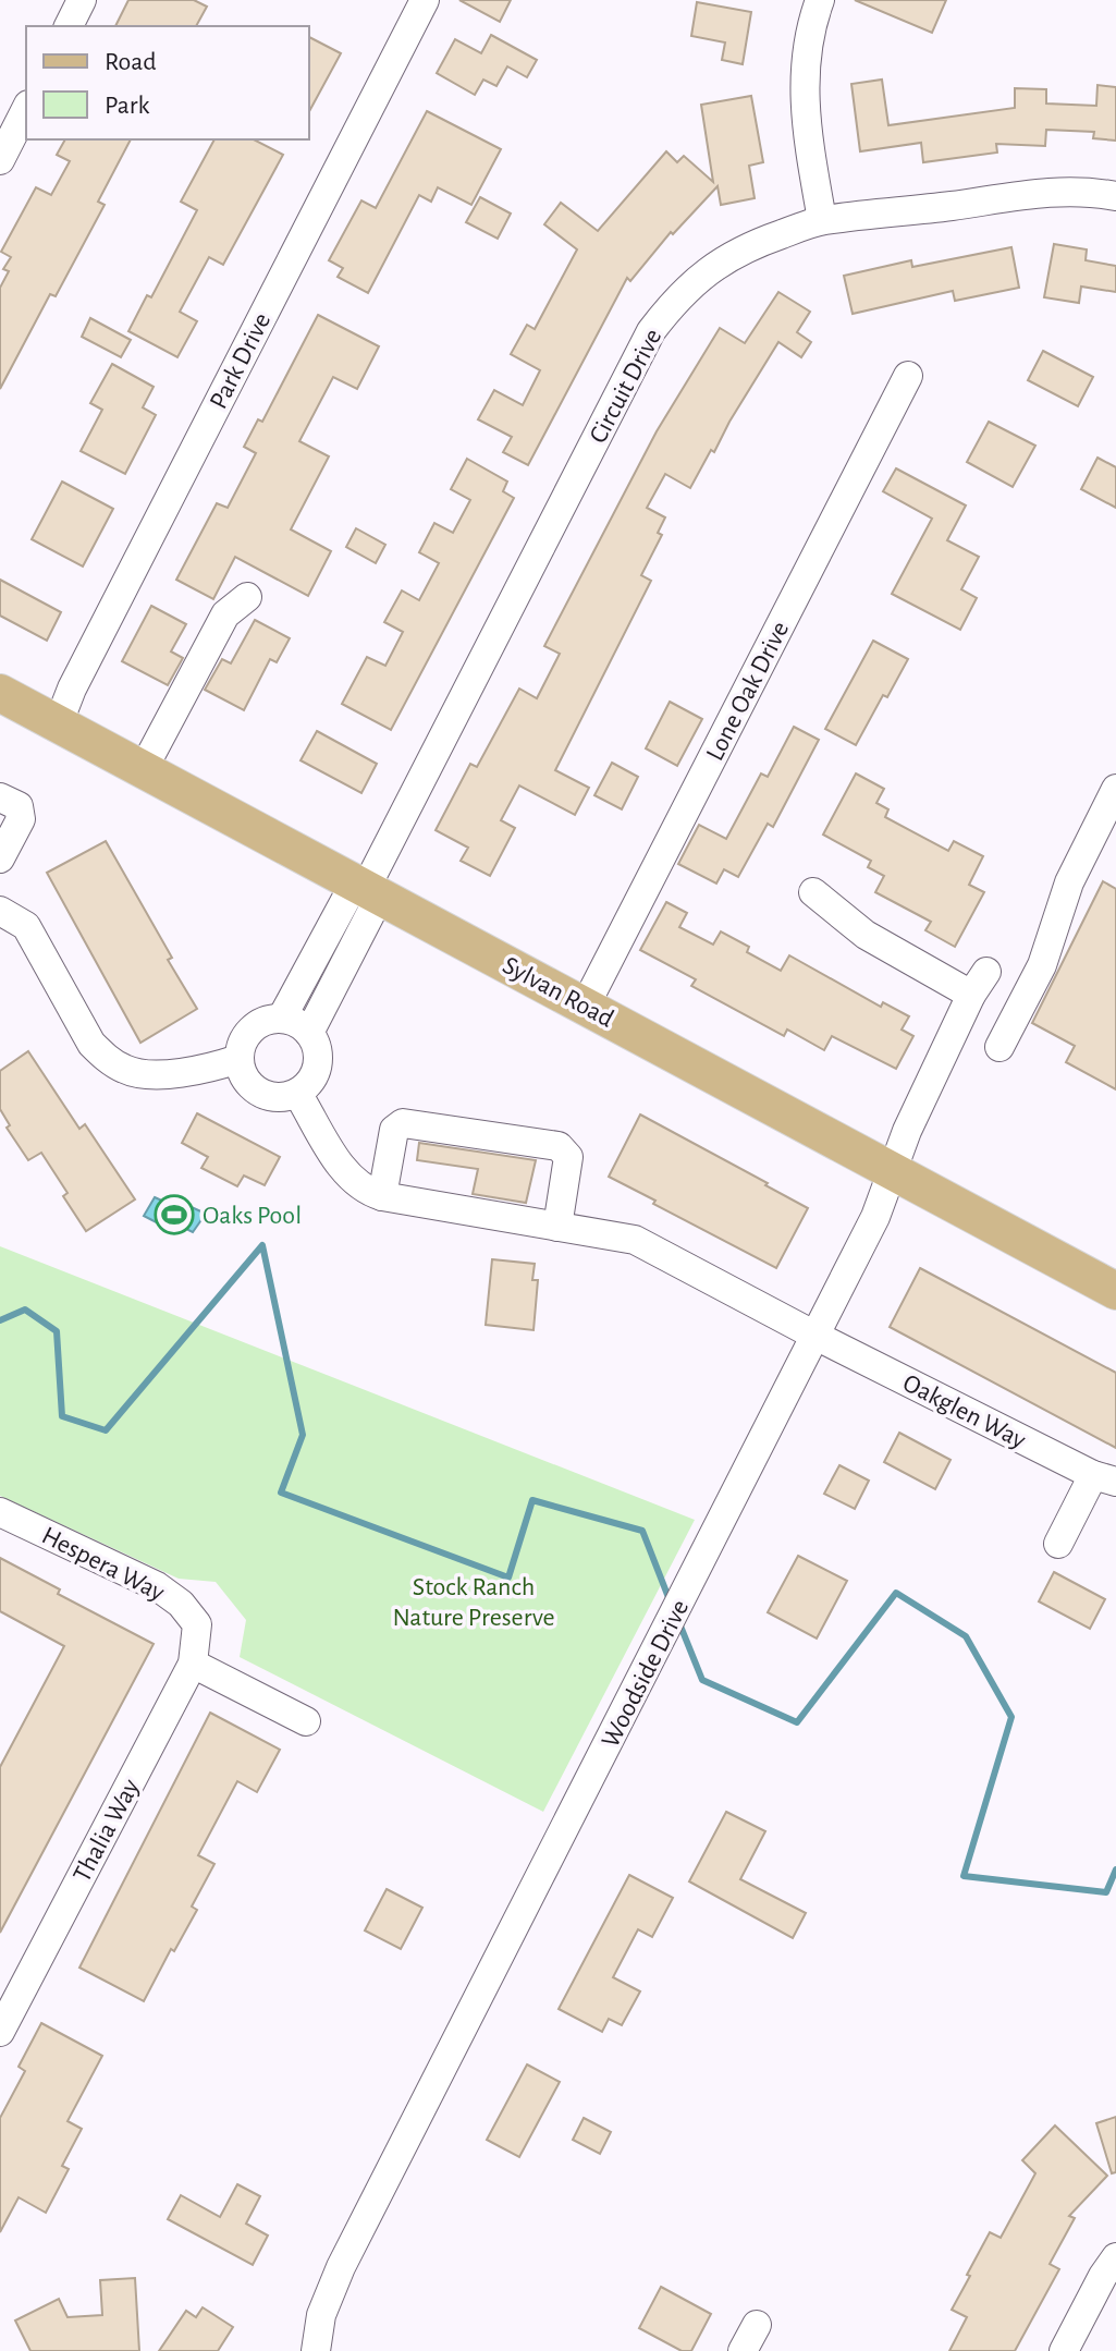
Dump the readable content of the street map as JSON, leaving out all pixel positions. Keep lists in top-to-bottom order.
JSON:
{
  "streets": {
    "main road": ["Sylvan Road"],
    "street": [
      "Park Drive",
      "Circuit Drive",
      "Lone Oak Drive",
      "Oakglen Way",
      "Hespera Way",
      "Woodside Drive",
      "Thalia Way"
    ]
  },
  "crossings": [
    ["Park Drive", "Sylvan Road"],
    ["Circuit Drive", "Sylvan Road"],
    ["Lone Oak Drive", "Sylvan Road"],
    ["Sylvan Road", "Woodside Drive"],
    ["Oakglen Way", "Woodside Drive"],
    ["Hespera Way", "Thalia Way"]
  ],
  "parks": ["Stock Ranch Nature Preserve"],
  "places": {
    "sports": ["Oaks Pool"]
  },
  "legend": ["Road", "Park"]
}
